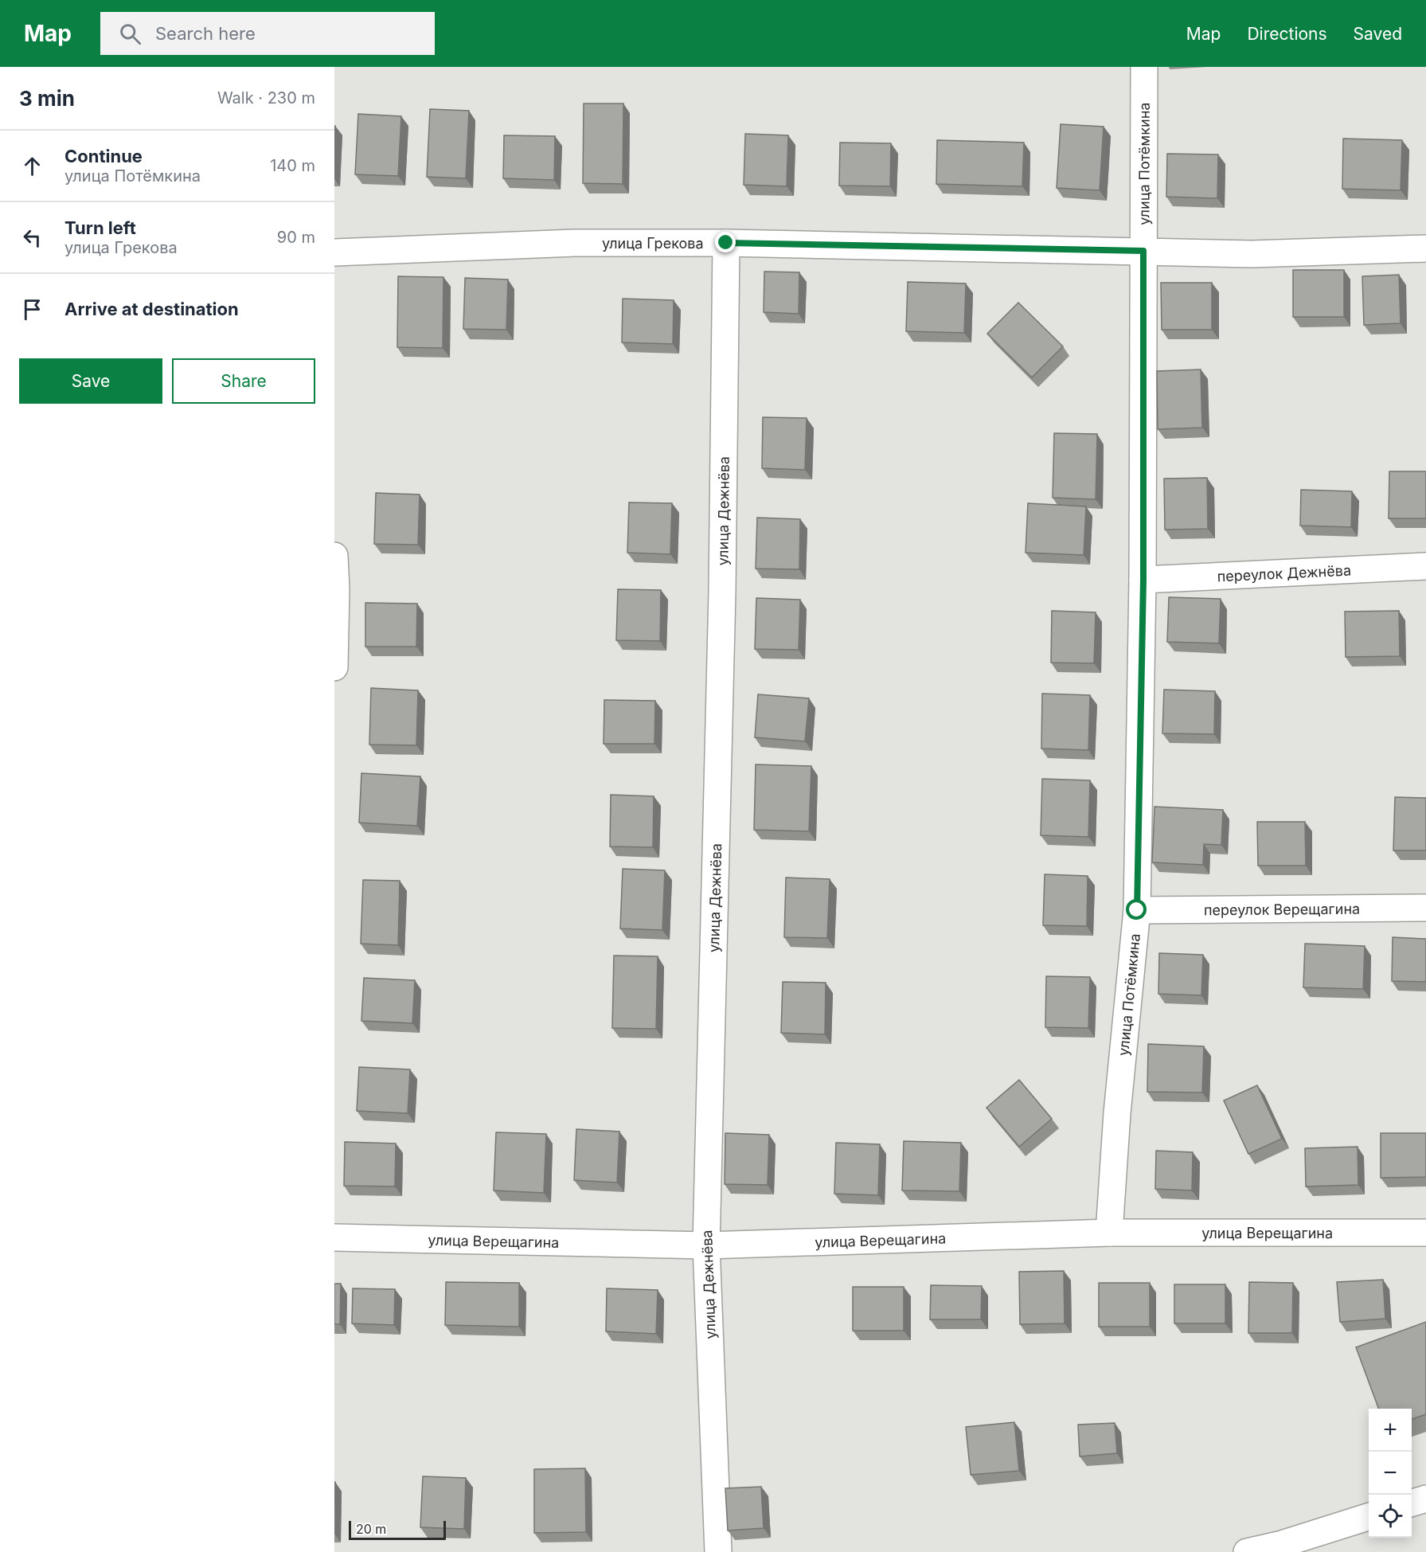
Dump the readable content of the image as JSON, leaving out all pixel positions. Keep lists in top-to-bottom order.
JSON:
{
  "streets": {
    "street": [
      "улица Потёмкина",
      "улица Грекова",
      "улица Дежнёва",
      "переулок Дежнёва",
      "переулок Верещагина",
      "улица Верещагина"
    ]
  },
  "crossings": [
    ["улица Потёмкина", "улица Грекова"],
    ["улица Потёмкина", "переулок Дежнёва"],
    ["улица Потёмкина", "переулок Верещагина"],
    ["улица Потёмкина", "улица Верещагина"],
    ["улица Грекова", "улица Дежнёва"],
    ["улица Дежнёва", "улица Верещагина"]
  ],
  "scale_bar": "20 m",
  "page": {
    "header": "Map",
    "search": "Search here",
    "nav": ["Map", "Directions", "Saved"],
    "heading": ["3 min", "Walk · 230 m"],
    "list": [
      ["Continue", "улица Потёмкина", "140 m"],
      ["Turn left", "улица Грекова", "90 m"],
      "Arrive at destination"
    ],
    "buttons": ["Save", "Share"],
    "map_buttons": ["+", "−"],
    "scale": "20 m"
  }
}
